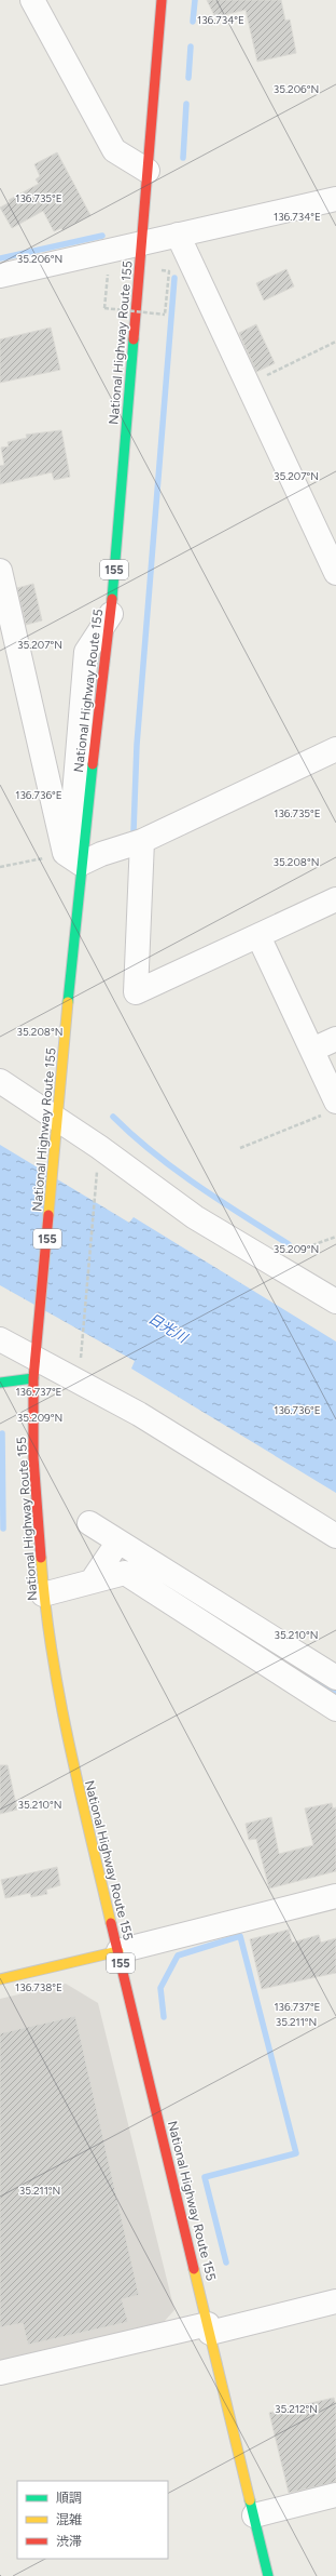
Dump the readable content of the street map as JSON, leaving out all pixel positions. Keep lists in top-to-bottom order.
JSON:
{
  "streets": {
    "main road": ["National Highway Route 155", "155"]
  },
  "water": ["日光川"],
  "legend": ["順調", "混雑", "渋滞"],
  "coordinates": [
    "136.734°E",
    "35.206°N",
    "136.735°E",
    "35.207°N",
    "136.736°E",
    "35.208°N",
    "35.209°N",
    "136.737°E",
    "35.210°N",
    "136.738°E",
    "35.211°N",
    "35.212°N"
  ]
}
